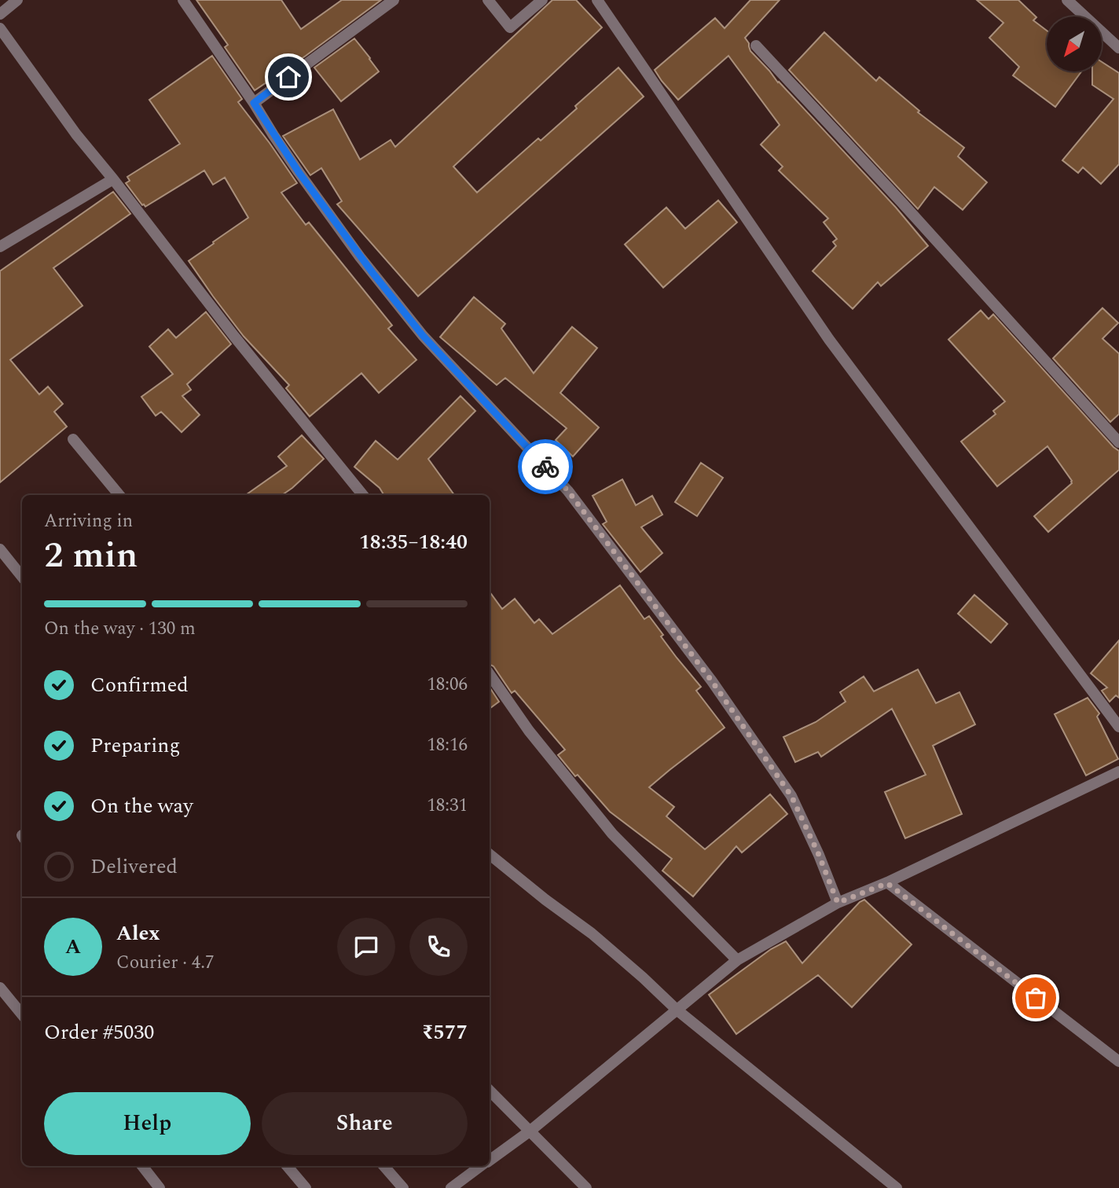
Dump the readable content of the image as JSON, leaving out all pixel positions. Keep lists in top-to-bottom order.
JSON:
{
  "north": "bottom left",
  "page": {
    "heading": ["2 min", "Arriving in", "18:35–18:40"],
    "panel": [
      "Alex",
      "Courier · 4.7",
      "Order #5030",
      "₹577"
    ],
    "bar": "On the way · 130 m",
    "list": [
      ["Confirmed", "18:06"],
      ["Preparing", "18:16"],
      ["On the way", "18:31"],
      "Delivered"
    ],
    "round": "A",
    "buttons": ["Help", "Share"]
  }
}
